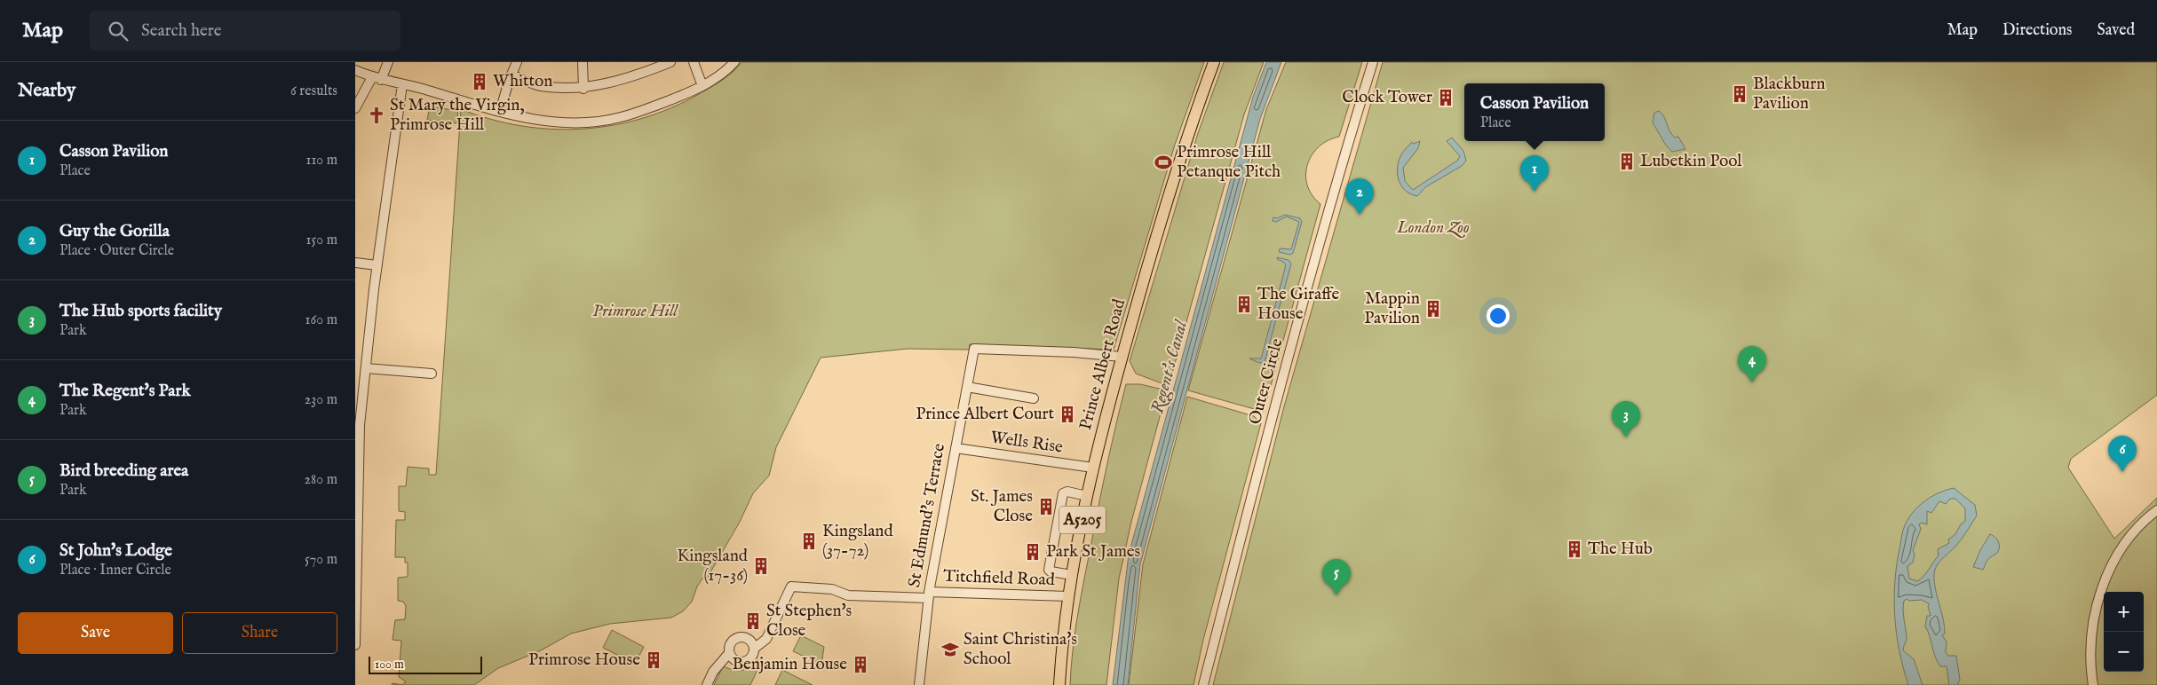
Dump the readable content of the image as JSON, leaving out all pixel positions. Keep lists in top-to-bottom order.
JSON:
{
  "streets": {
    "main road": ["Prince Albert Road", "A5205"],
    "street": [
      "Outer Circle",
      "Wells Rise",
      "St Edmund's Terrace",
      "Titchfield Road"
    ]
  },
  "crossings": [
    ["Prince Albert Road", "Wells Rise"],
    ["Prince Albert Road", "St Edmund's Terrace"],
    ["Prince Albert Road", "Titchfield Road"],
    ["Wells Rise", "St Edmund's Terrace"],
    ["St Edmund's Terrace", "Titchfield Road"]
  ],
  "water": ["Regent's Canal"],
  "parks": ["London Zoo", "Primrose Hill"],
  "places": {
    "building": [
      "Whitton",
      "Blackburn Pavilion",
      "Clock Tower",
      "Lubetkin Pool",
      "The Giraffe House",
      "Mappin Pavilion",
      "Prince Albert Court",
      "St. James Close",
      "Kingsland (37-72)",
      "The Hub",
      "Park St James",
      "Kingsland (17-36)",
      "St Stephen's Close",
      "Primrose House",
      "Benjamin House"
    ],
    "church": ["St Mary the Virgin, Primrose Hill"],
    "sports": ["Primrose Hill Petanque Pitch"],
    "school or university": ["Saint Christina's School"]
  },
  "scale_bar": "100 m",
  "page": {
    "header": "Map",
    "search": "Search here",
    "nav": ["Map", "Directions", "Saved"],
    "heading": ["Nearby", "6 results"],
    "popup": ["Casson Pavilion", "Place"],
    "list": [
      {
        "mark": "1",
        "name": "Casson Pavilion",
        "note": "Place",
        "value": "110 m"
      },
      {
        "mark": "2",
        "name": "Guy the Gorilla",
        "note": "Place · Outer Circle",
        "value": "150 m"
      },
      {
        "mark": "3",
        "name": "The Hub sports facility",
        "note": "Park",
        "value": "160 m"
      },
      {
        "mark": "4",
        "name": "The Regent's Park",
        "note": "Park",
        "value": "230 m"
      },
      {
        "mark": "5",
        "name": "Bird breeding area",
        "note": "Park",
        "value": "280 m"
      },
      {
        "mark": "6",
        "name": "St John's Lodge",
        "note": "Place · Inner Circle",
        "value": "570 m"
      }
    ],
    "pins": [
      "1",
      "2",
      "4",
      "3",
      "6",
      "5"
    ],
    "map_buttons": ["+", "−"],
    "buttons": ["Save", "Share"],
    "scale": "100 m"
  }
}
